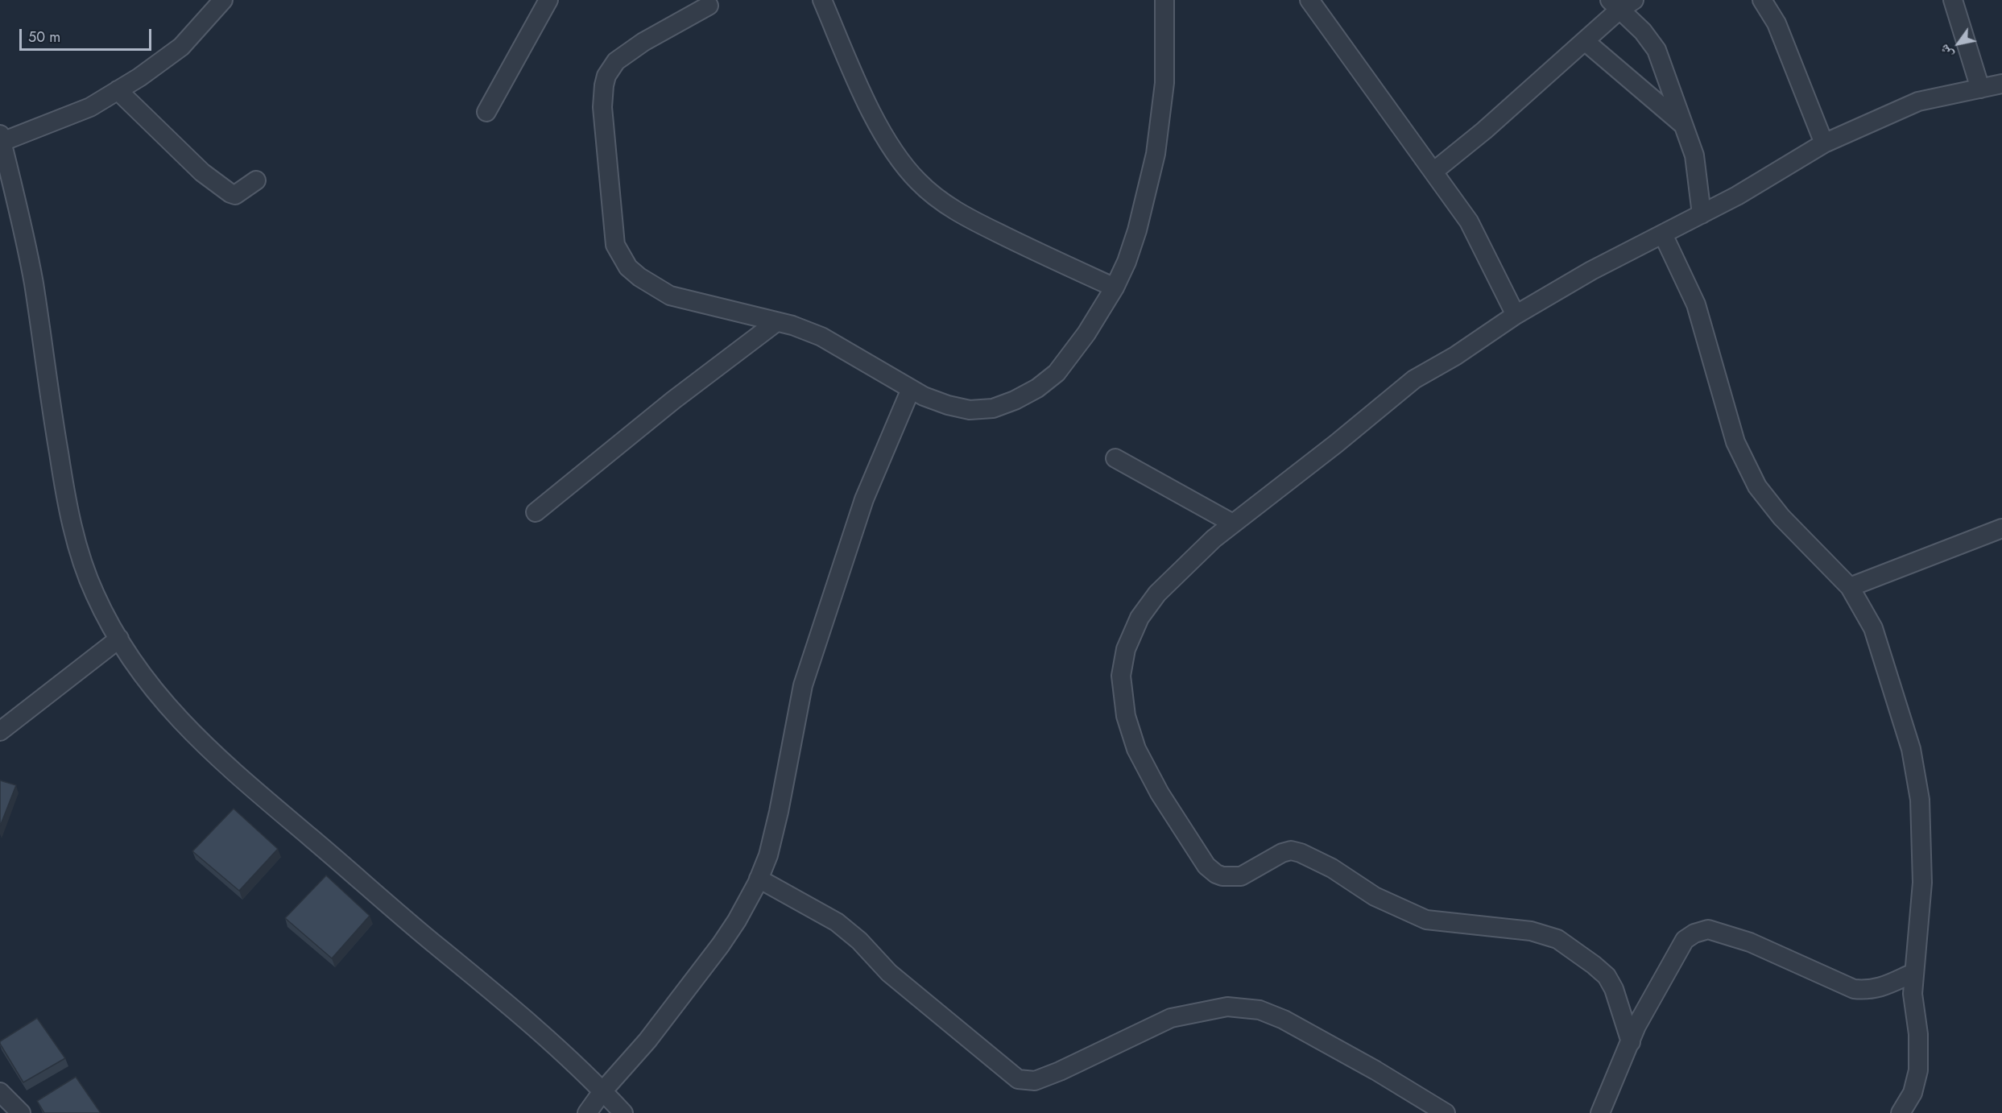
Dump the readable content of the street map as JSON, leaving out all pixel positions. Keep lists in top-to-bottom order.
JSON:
{
  "scale_bar": "50 m",
  "north": "bottom left"
}
